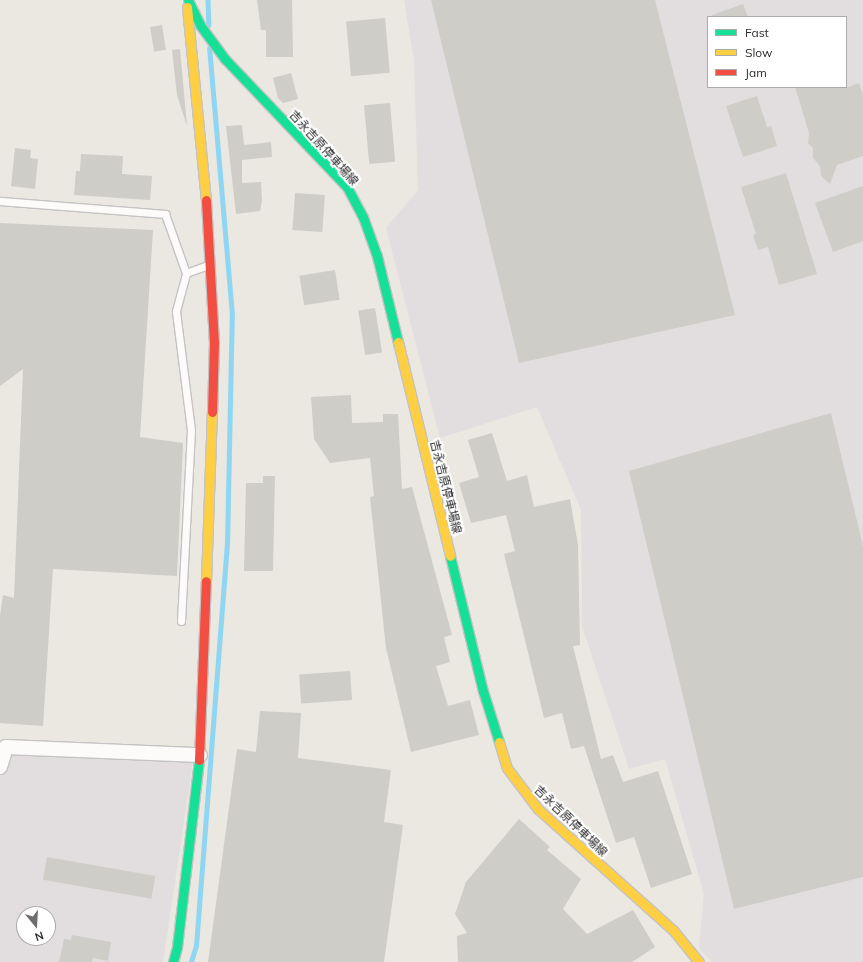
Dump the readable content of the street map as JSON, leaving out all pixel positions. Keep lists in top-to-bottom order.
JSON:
{
  "streets": {
    "main road": ["吉永吉原停車場線"]
  },
  "legend": ["Fast", "Slow", "Jam"],
  "north": "bottom"
}
